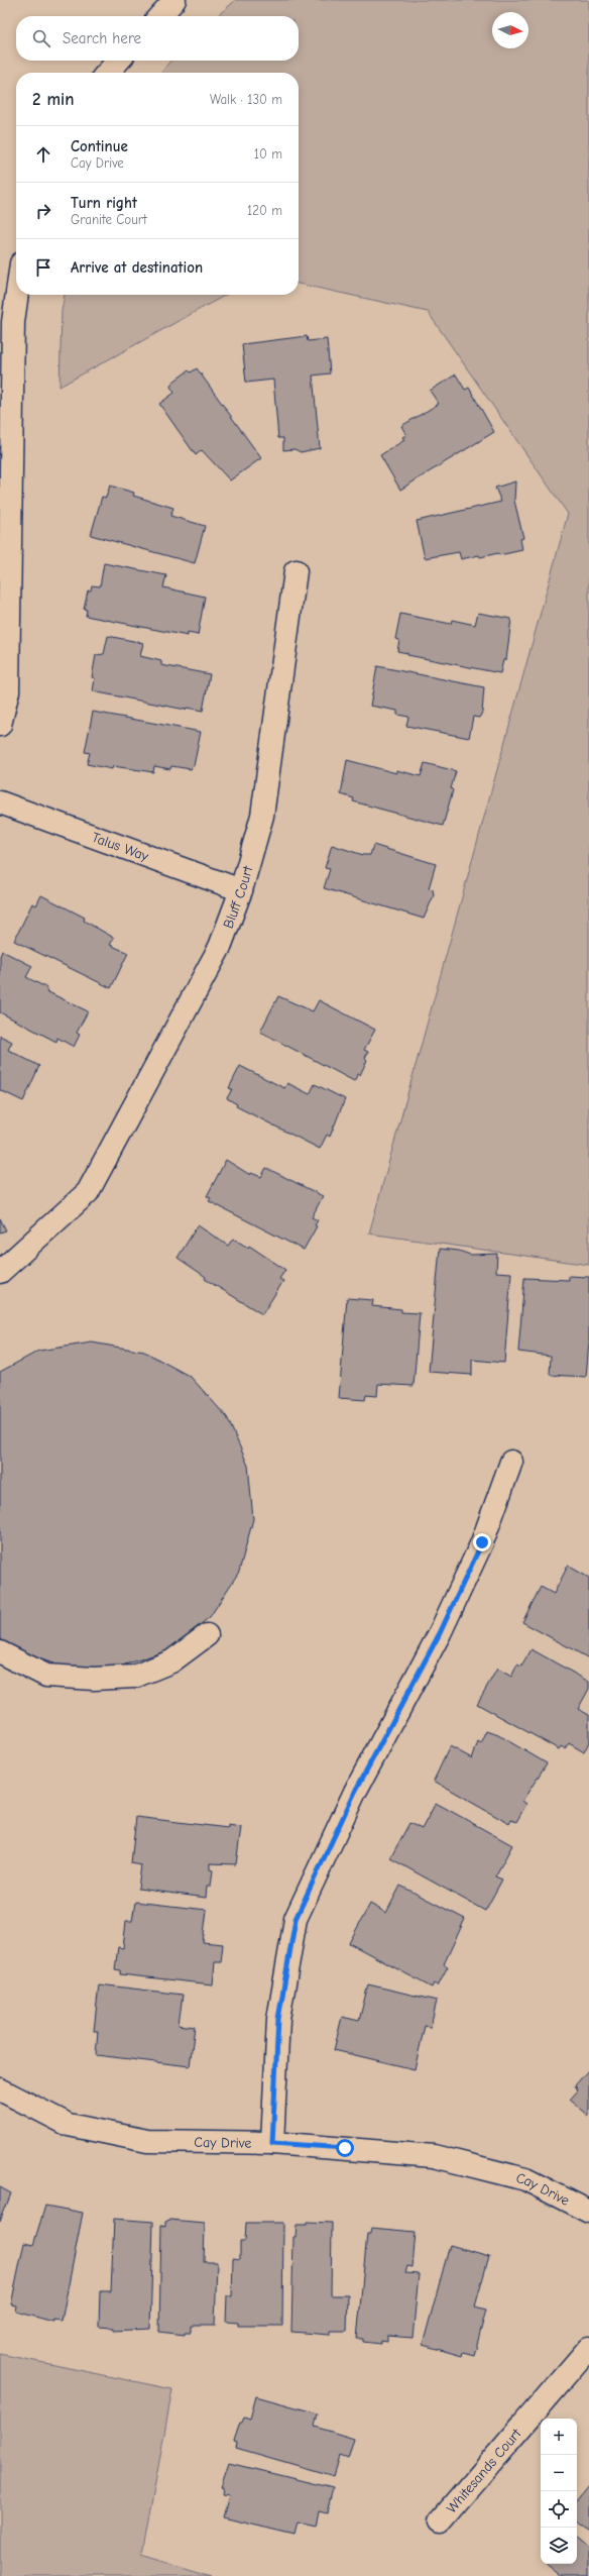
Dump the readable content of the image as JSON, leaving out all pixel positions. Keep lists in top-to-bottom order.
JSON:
{
  "streets": {
    "street": [
      "Talus Way",
      "Bluff Court",
      "Cay Drive",
      "Whitesands Court"
    ]
  },
  "crossings": [
    ["Talus Way", "Bluff Court"]
  ],
  "north": "right",
  "page": {
    "search": "Search here",
    "heading": ["2 min", "Walk · 130 m"],
    "list": [
      ["Continue", "Cay Drive", "10 m"],
      ["Turn right", "Granite Court", "120 m"],
      "Arrive at destination"
    ],
    "map_buttons": ["+", "−"]
  }
}
